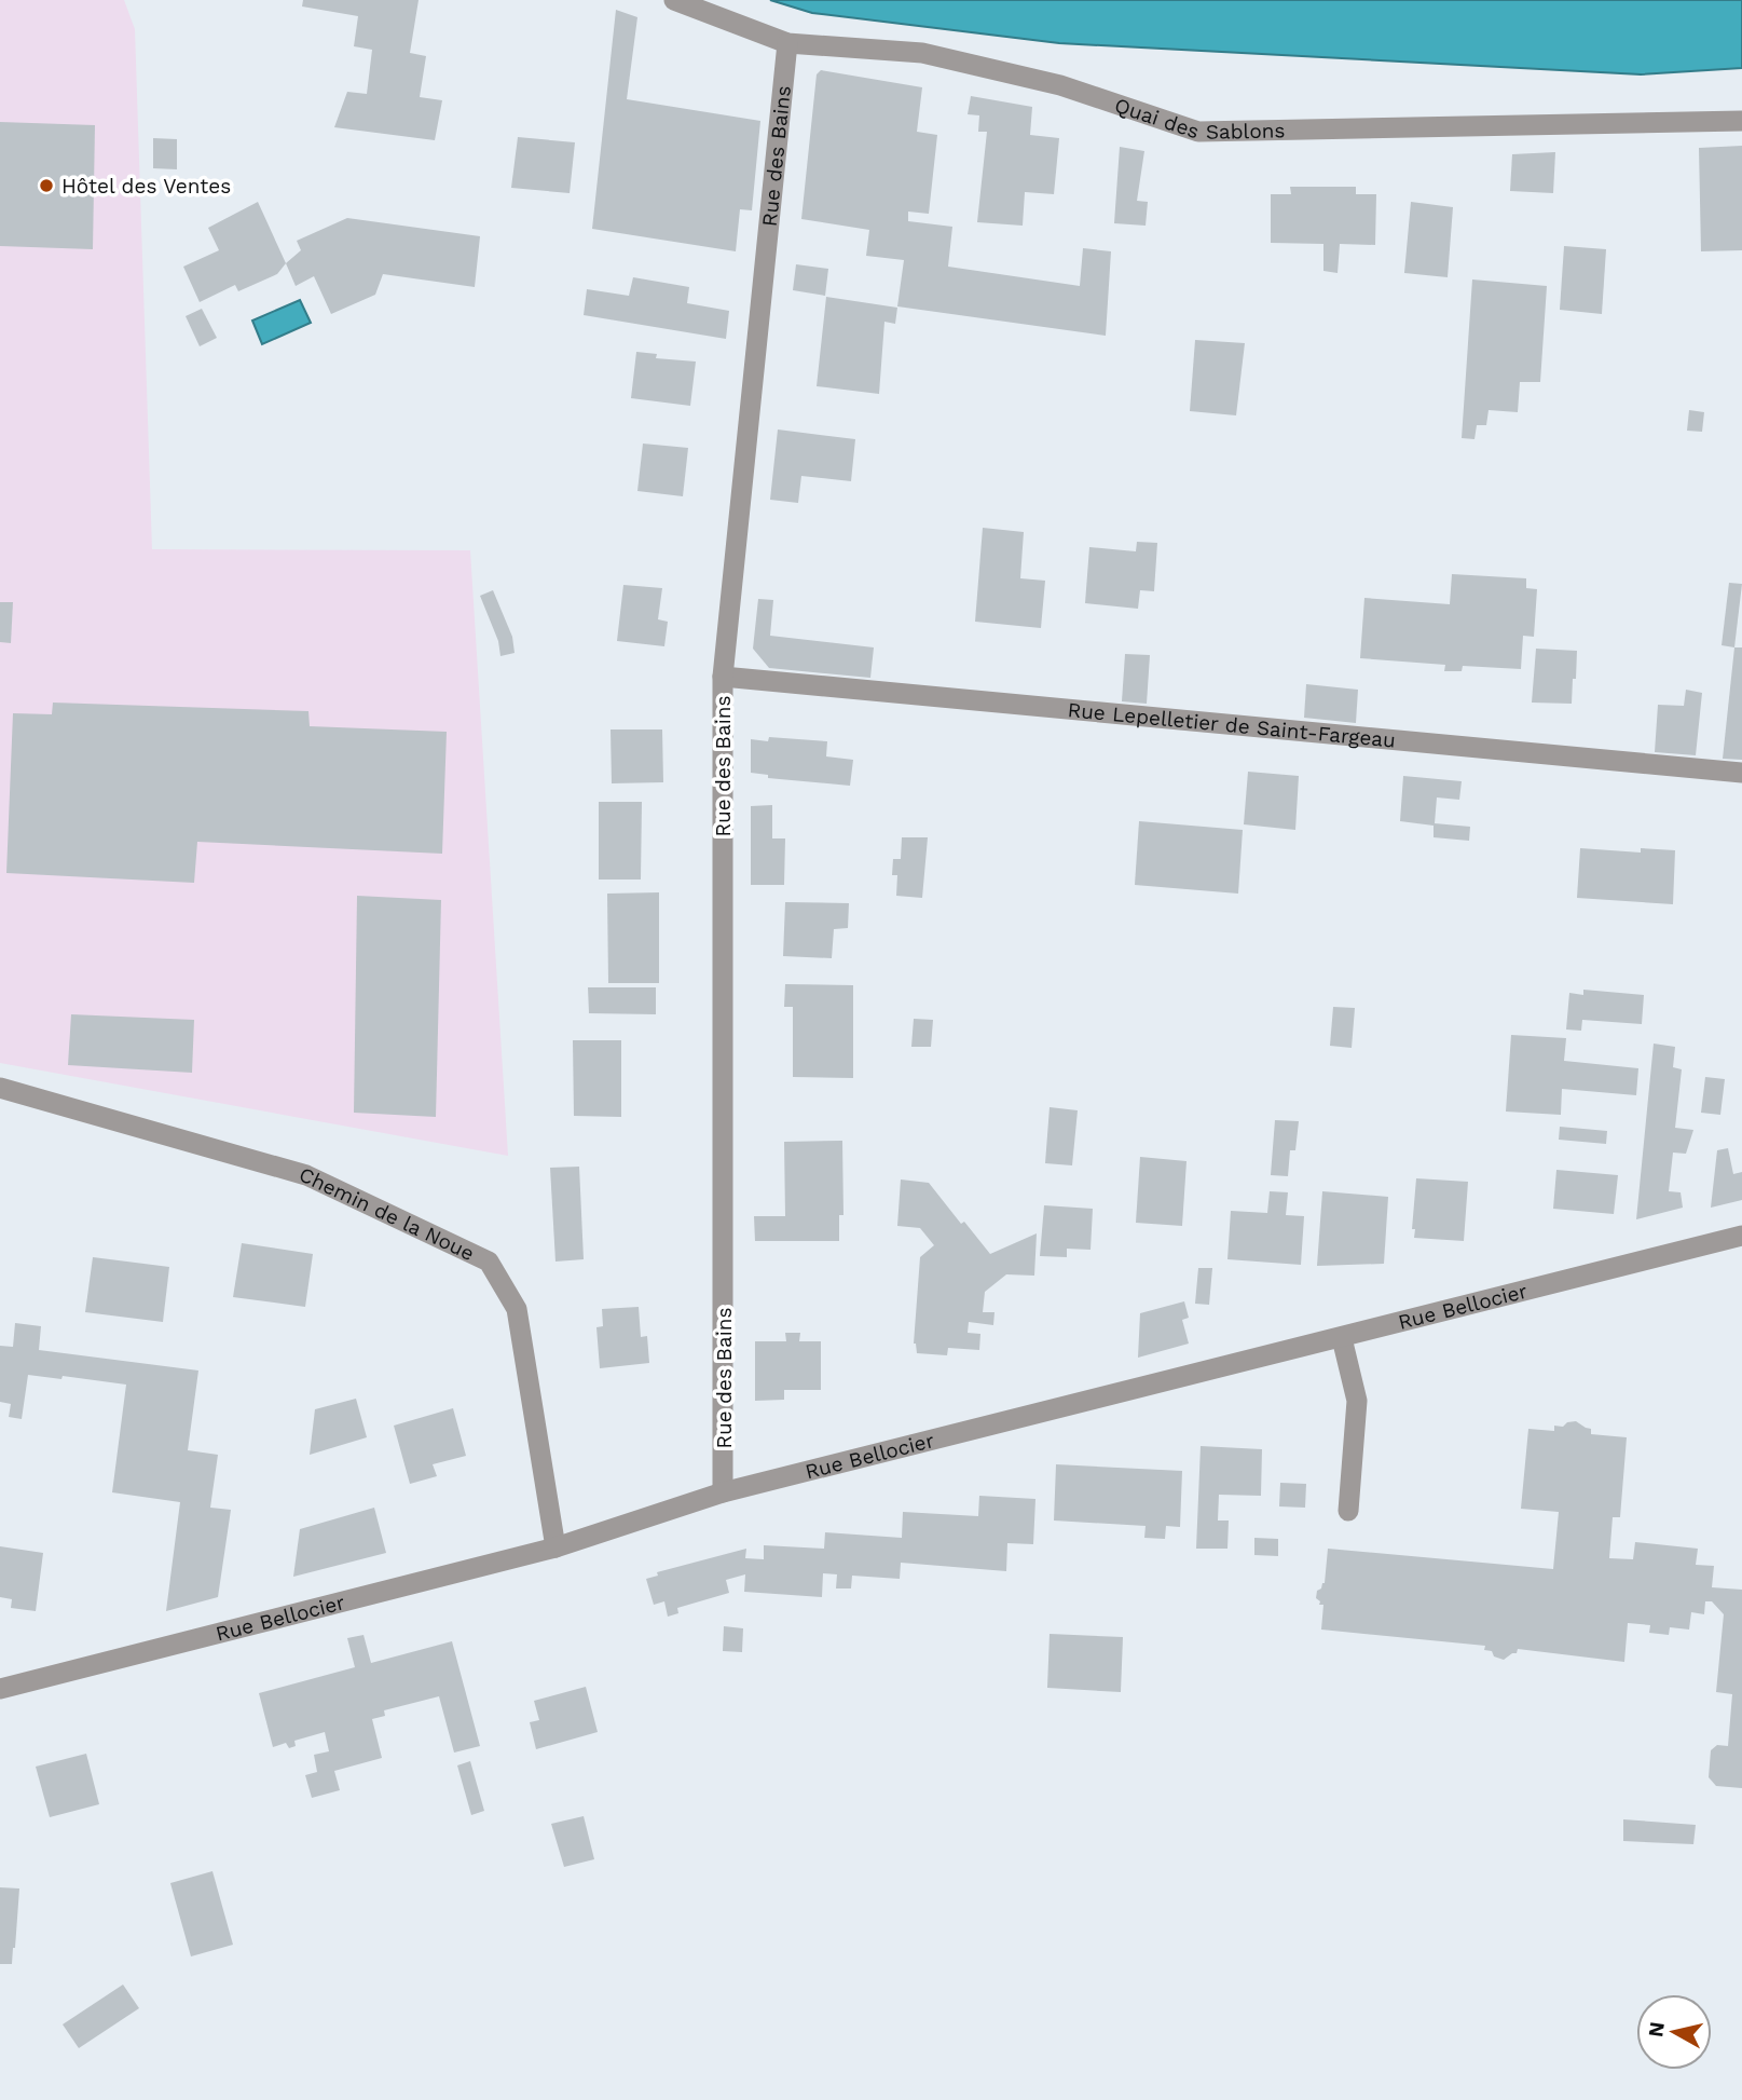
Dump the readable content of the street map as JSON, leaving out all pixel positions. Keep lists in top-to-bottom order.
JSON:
{
  "streets": {
    "street": [
      "Quai des Sablons",
      "Rue des Bains",
      "Rue Lepelletier de Saint-Fargeau",
      "Chemin de la Noue",
      "Rue Bellocier"
    ]
  },
  "crossings": [
    ["Quai des Sablons", "Rue des Bains"],
    ["Rue des Bains", "Rue Lepelletier de Saint-Fargeau"],
    ["Rue des Bains", "Rue Bellocier"],
    ["Chemin de la Noue", "Rue Bellocier"]
  ],
  "places": ["Hôtel des Ventes"],
  "north": "left"
}
